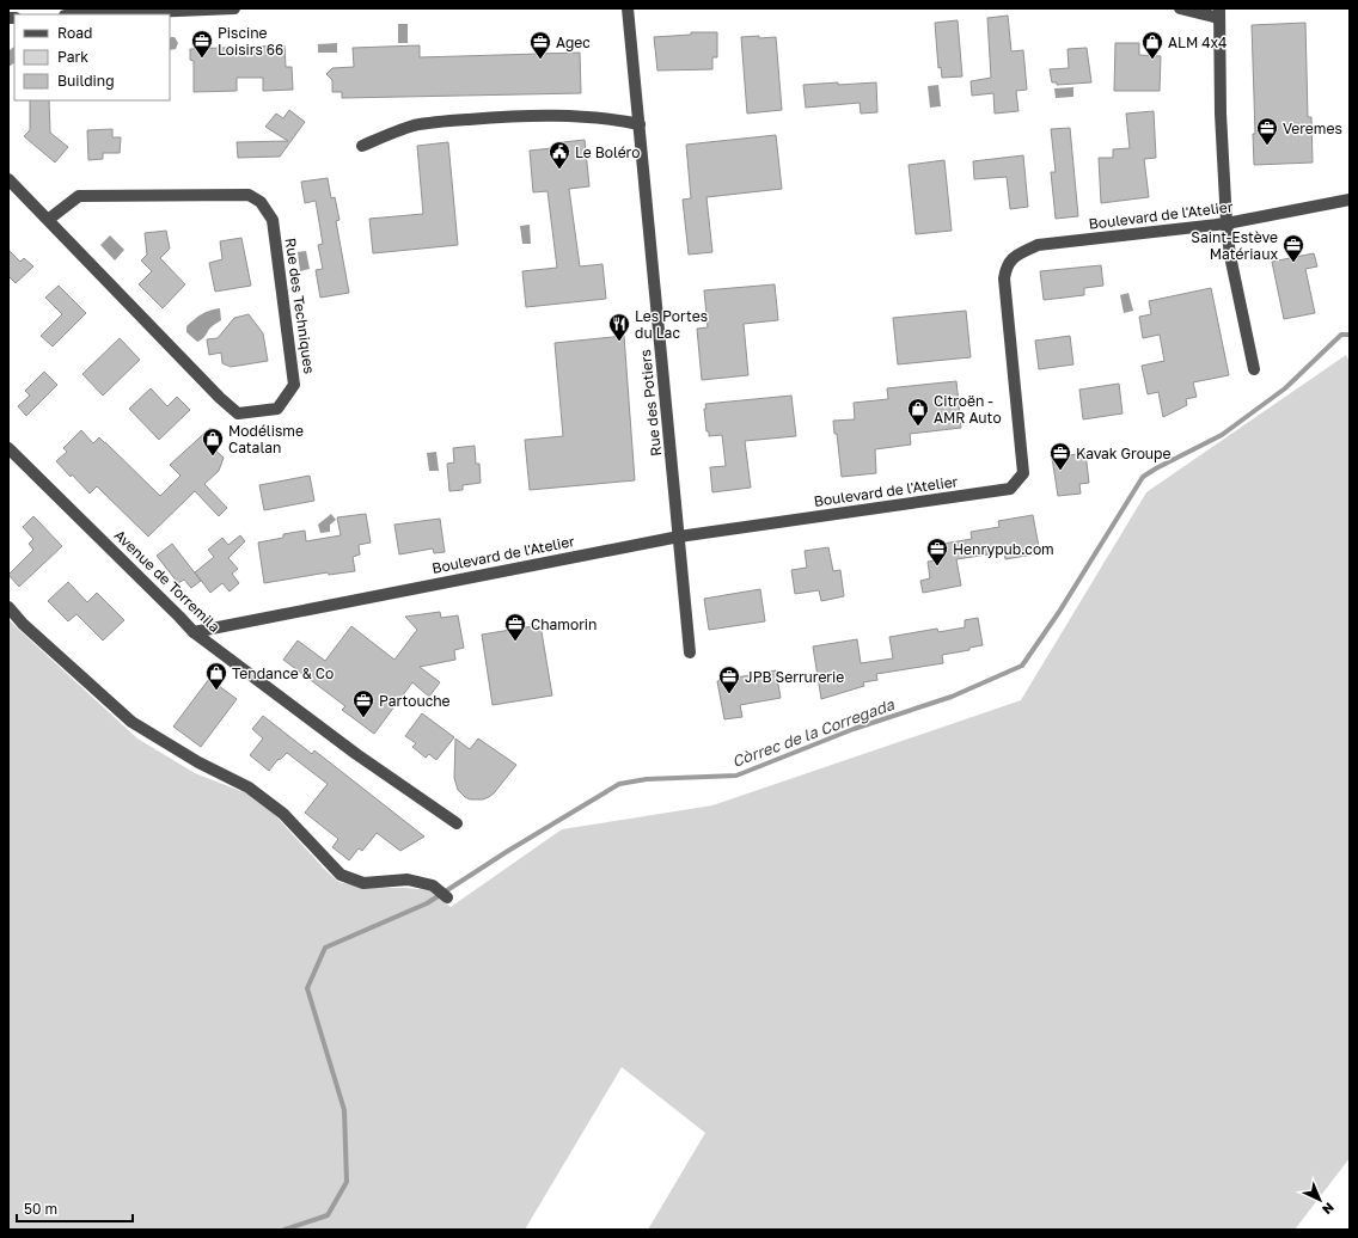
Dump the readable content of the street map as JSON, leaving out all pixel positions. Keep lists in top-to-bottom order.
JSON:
{
  "streets": {
    "street": [
      "Boulevard de l'Atelier",
      "Rue des Techniques",
      "Rue des Potiers",
      "Avenue de Torremila"
    ]
  },
  "crossings": [
    ["Boulevard de l'Atelier", "Rue des Potiers"],
    ["Boulevard de l'Atelier", "Avenue de Torremila"]
  ],
  "water": ["Còrrec de la Corregada"],
  "places": {
    "office": [
      "Piscine Loisirs 66",
      "Agec",
      "Veremes",
      "Saint-Estève Matériaux",
      "Kavak Groupe",
      "Henrypub.com",
      "Chamorin",
      "JPB Serrurerie",
      "Partouche"
    ],
    "shop": [
      "ALM 4x4",
      "Citroën - AMR Auto",
      "Modélisme Catalan",
      "Tendance & Co"
    ],
    "public building": ["Le Boléro"],
    "restaurant": ["Les Portes du Lac"]
  },
  "legend": ["Road", "Park", "Building"],
  "scale_bar": "50 m",
  "north": "bottom right"
}
